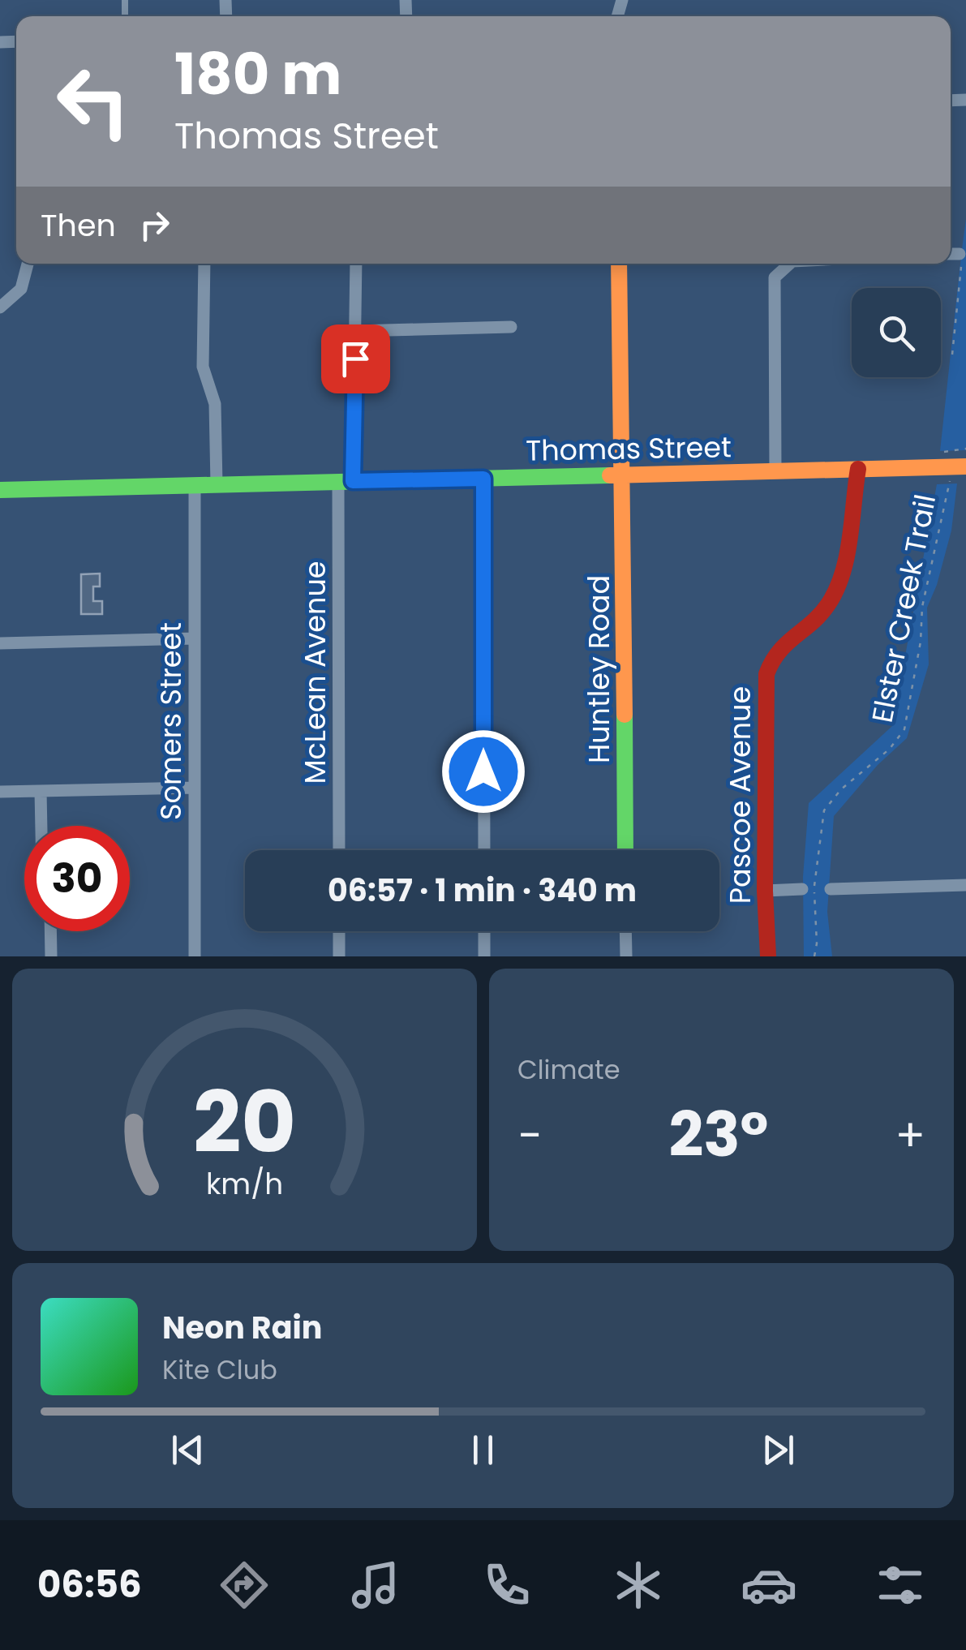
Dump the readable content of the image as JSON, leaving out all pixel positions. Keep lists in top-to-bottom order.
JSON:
{
  "streets": {
    "street": [
      "Thomas Street",
      "Huntley Road",
      "McLean Avenue",
      "Somers Street",
      "Pascoe Avenue"
    ],
    "path": ["Elster Creek Trail"]
  },
  "crossings": [
    ["Thomas Street", "Huntley Road"],
    ["Thomas Street", "McLean Avenue"],
    ["Thomas Street", "Somers Street"],
    ["Thomas Street", "Pascoe Avenue"]
  ],
  "page": {
    "turn": ["180 m", "Thomas Street"],
    "then": "Then",
    "limit": "30",
    "trip": "06:57 · 1 min · 340 m",
    "tile": "Climate",
    "heat": ["−", "23°", "+"],
    "song": ["Neon Rain", "Kite Club"],
    "tabs": "06:56",
    "gauge": ["20", "km/h"]
  }
}
